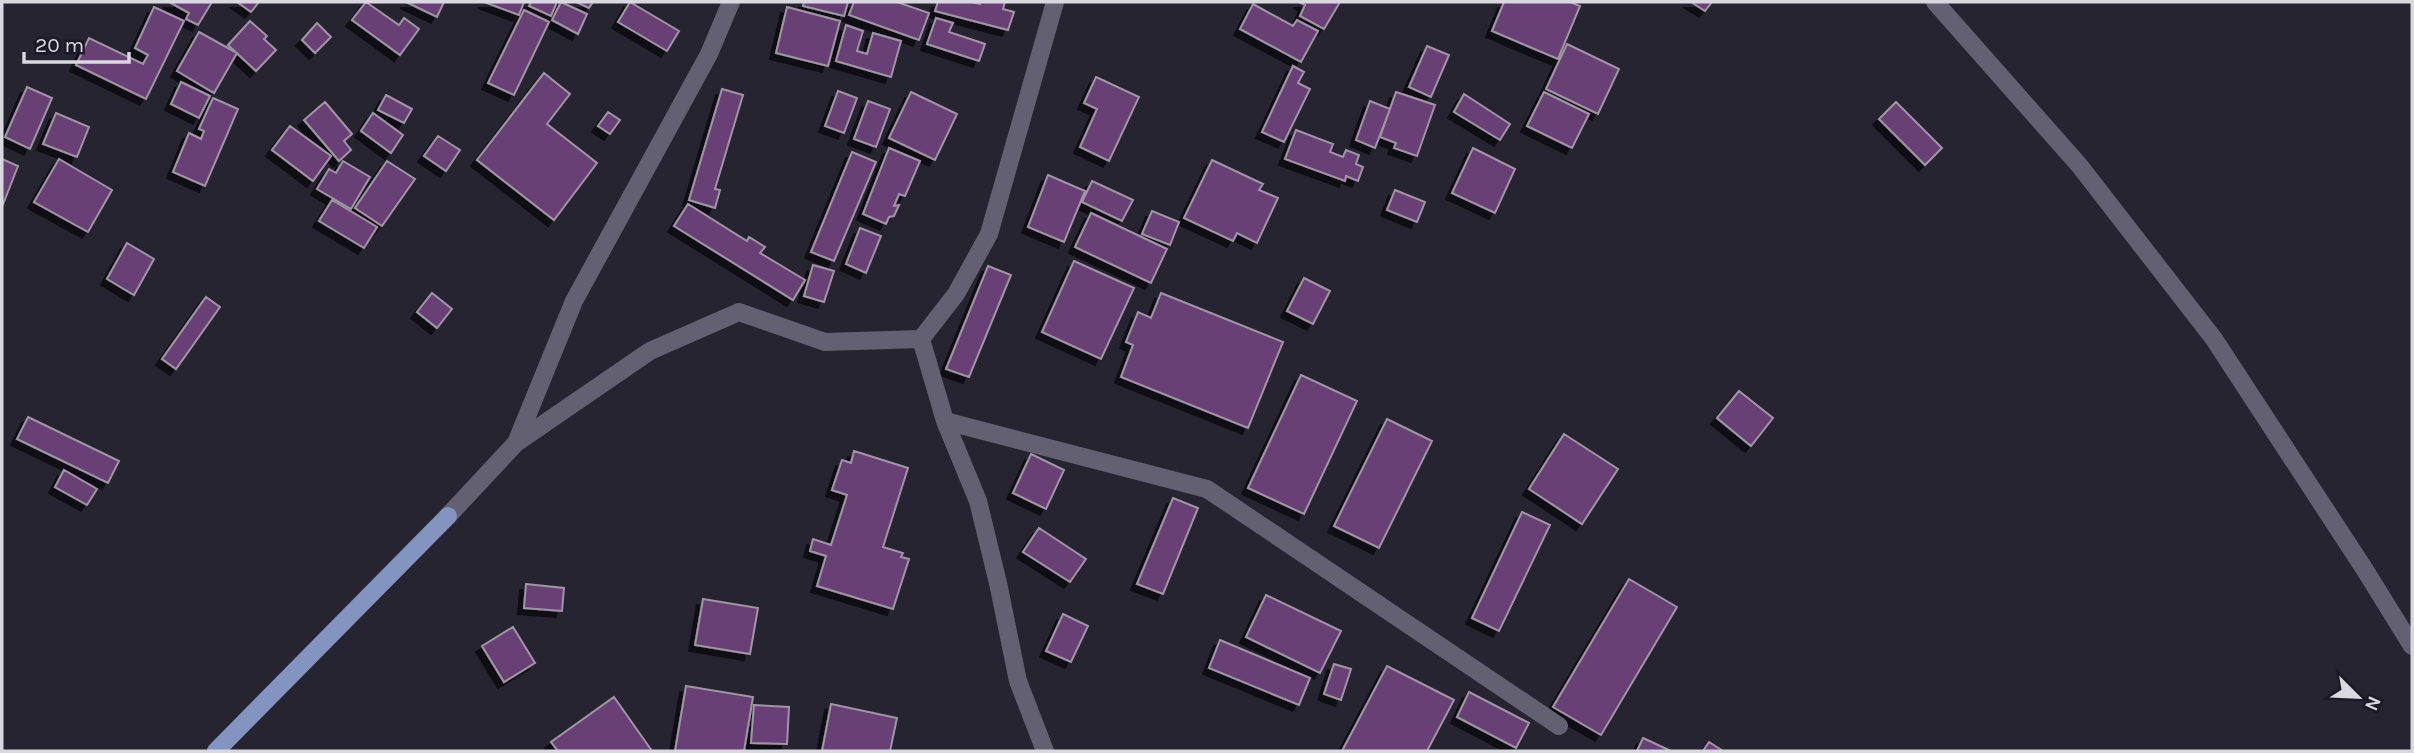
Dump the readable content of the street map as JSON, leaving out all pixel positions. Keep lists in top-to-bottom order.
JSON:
{
  "scale_bar": "20 m",
  "north": "bottom right"
}
